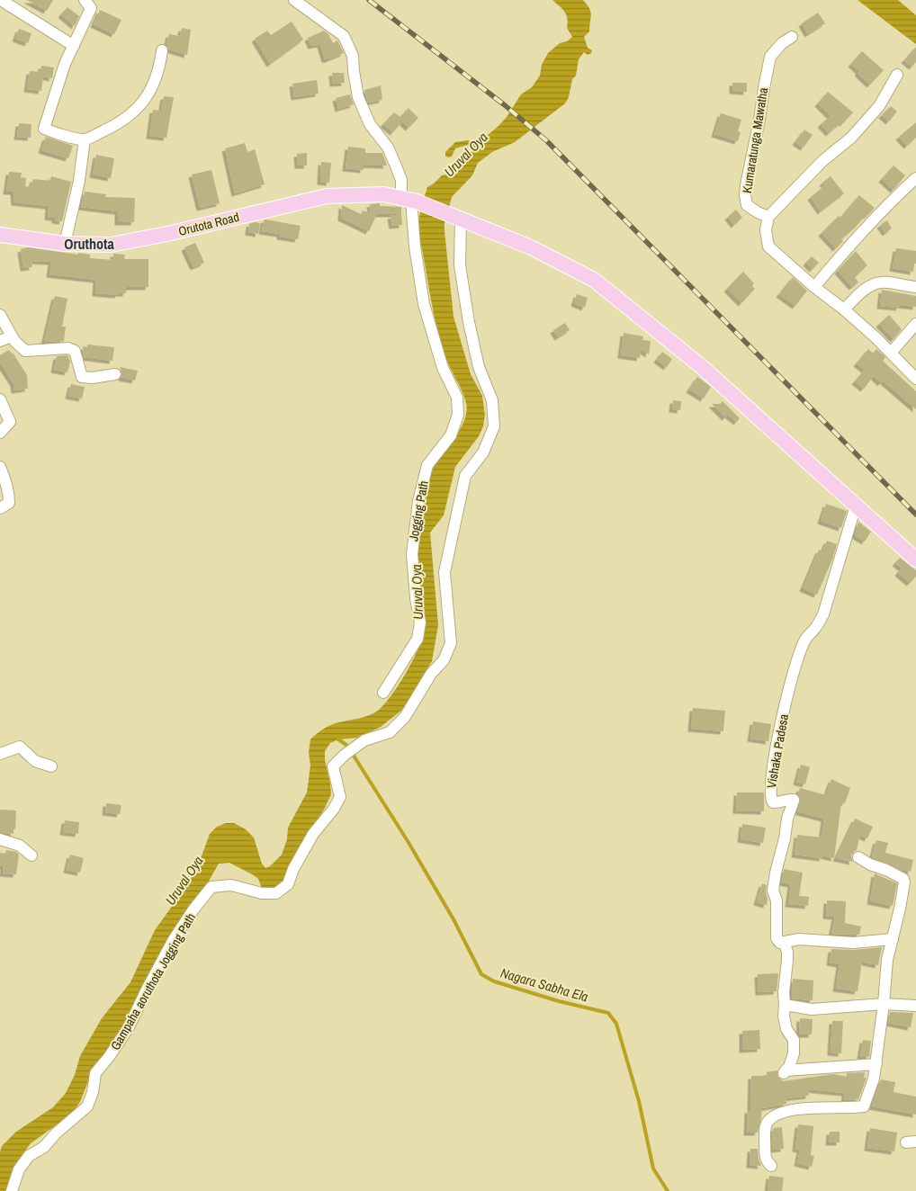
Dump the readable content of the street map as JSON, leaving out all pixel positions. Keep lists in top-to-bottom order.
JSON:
{
  "streets": {
    "main road": ["Orutota Road"],
    "street": [
      "Kumaratunga Mawatha",
      "Jogging Path",
      "Vishaka Padesa",
      "Gampaha aoruthota Jogging Path"
    ]
  },
  "crossings": [
    ["Orutota Road", "Jogging Path"],
    ["Orutota Road", "Vishaka Padesa"],
    ["Orutota Road", "Gampaha aoruthota Jogging Path"]
  ],
  "districts": ["Oruthota"],
  "water": ["Uruval Oya", "Nagara Sabha Ela"]
}
